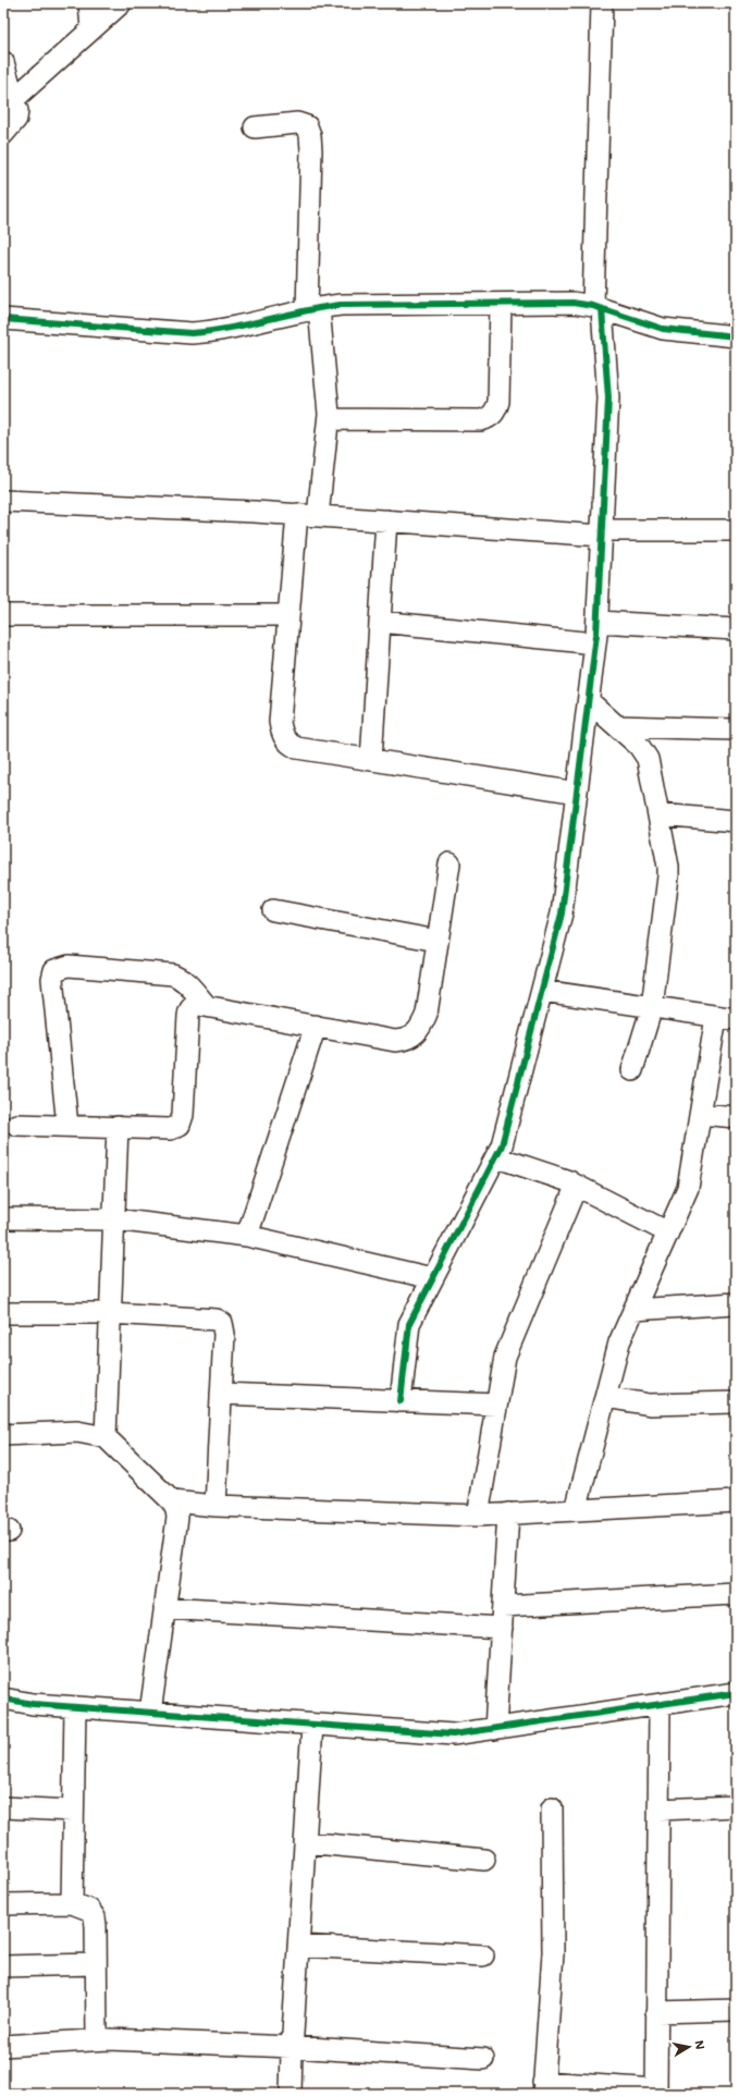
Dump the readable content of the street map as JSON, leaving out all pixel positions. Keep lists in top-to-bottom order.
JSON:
{
  "north": "right"
}
